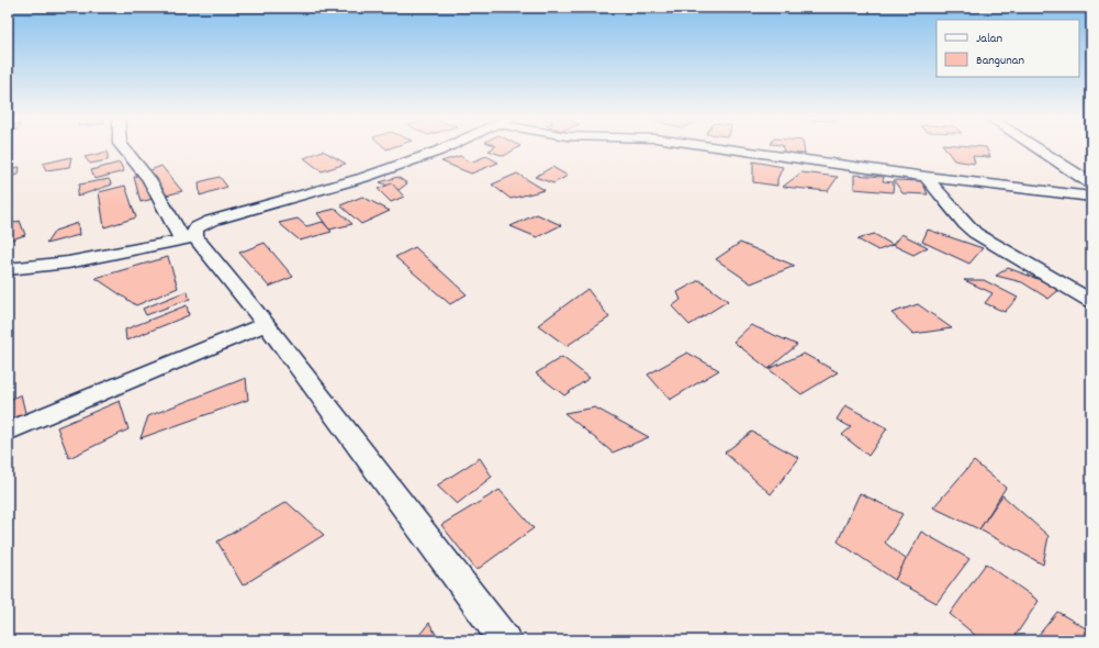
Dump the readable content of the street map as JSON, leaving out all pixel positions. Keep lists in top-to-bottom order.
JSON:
{
  "legend": ["Jalan", "Bangunan"]
}
